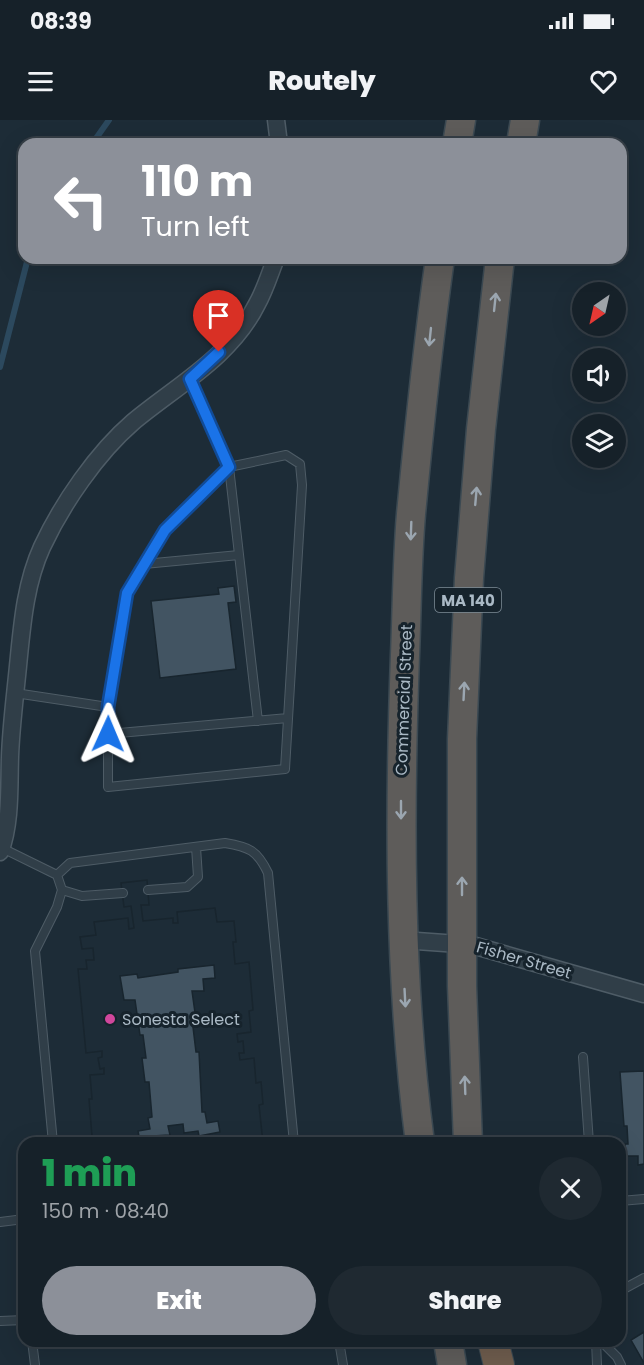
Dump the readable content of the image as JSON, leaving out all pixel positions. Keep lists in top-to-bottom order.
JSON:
{
  "streets": {
    "highway": ["MA 140", "Commercial Street"],
    "street": ["Fisher Street"]
  },
  "crossings": [
    ["MA 140", "Fisher Street"],
    ["Commercial Street", "Fisher Street"]
  ],
  "places": ["Sonesta Select"],
  "north": "bottom left",
  "page": {
    "status": "08:39",
    "header": "Routely",
    "turn": ["110 m", "Turn left"],
    "heading": ["1 min", "150 m · 08:40"],
    "buttons": ["Exit", "Share"]
  }
}
